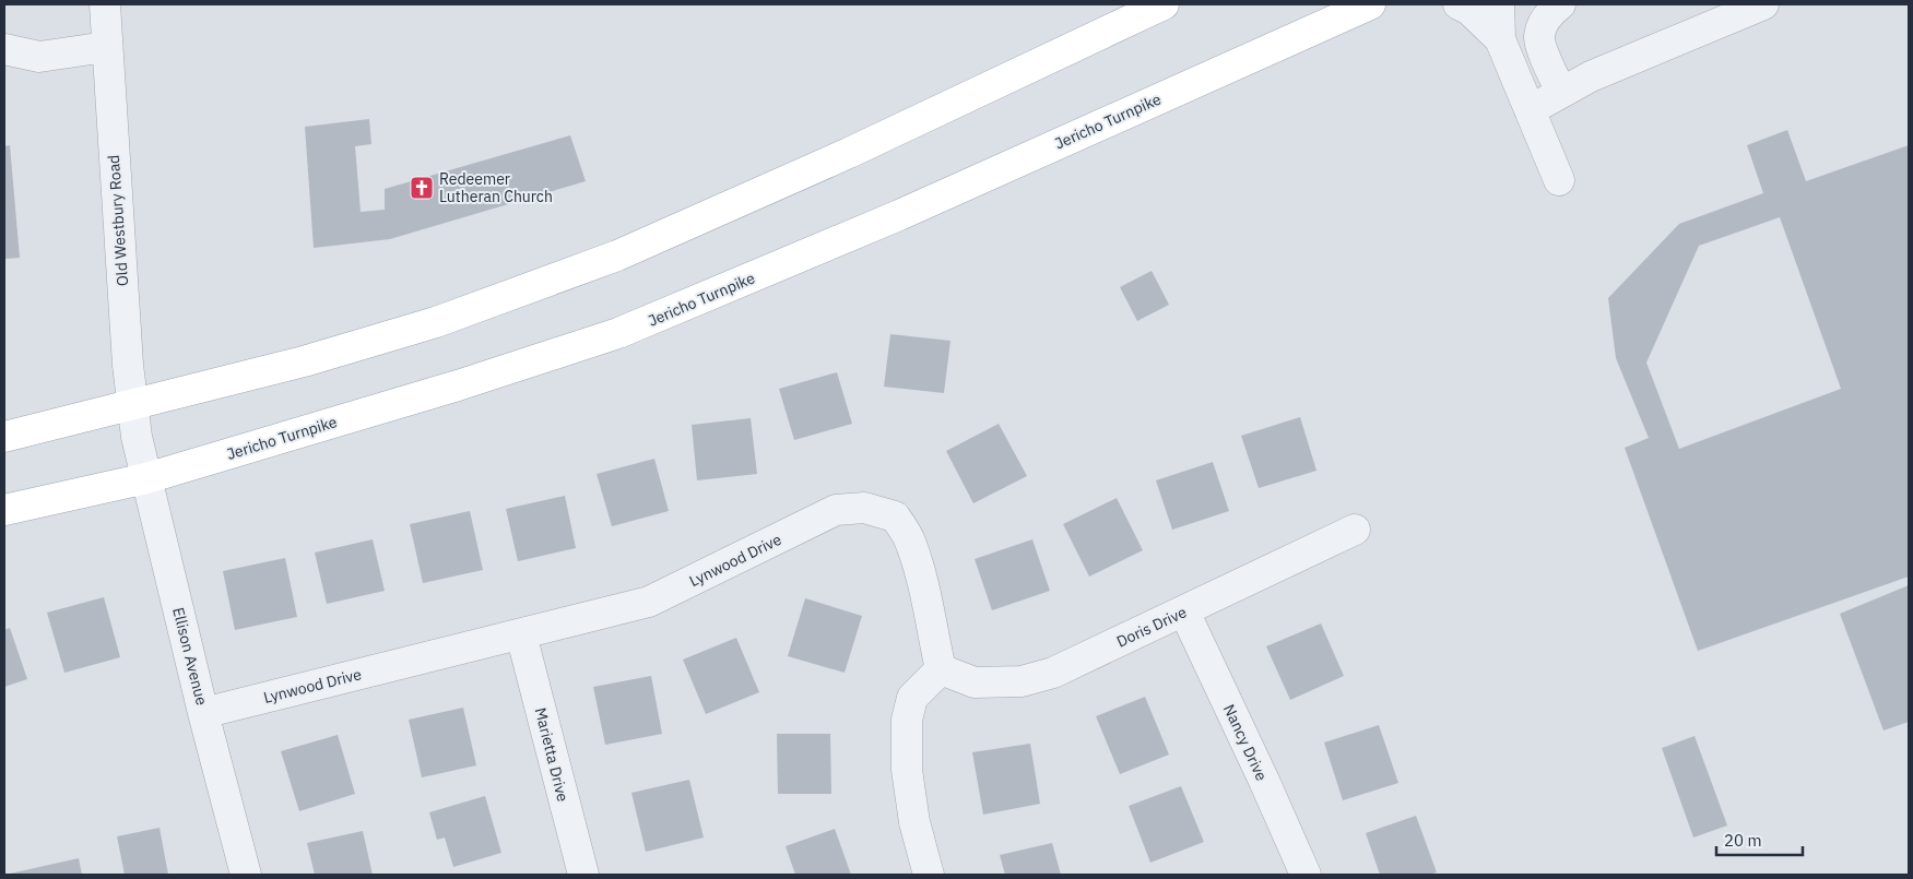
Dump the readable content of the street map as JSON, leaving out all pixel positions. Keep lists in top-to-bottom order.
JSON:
{
  "streets": {
    "main road": ["Jericho Turnpike"],
    "street": [
      "Old Westbury Road",
      "Lynwood Drive",
      "Doris Drive",
      "Ellison Avenue",
      "Nancy Drive",
      "Marietta Drive"
    ]
  },
  "crossings": [
    ["Jericho Turnpike", "Ellison Avenue"],
    ["Old Westbury Road", "Ellison Avenue"],
    ["Lynwood Drive", "Doris Drive"],
    ["Lynwood Drive", "Ellison Avenue"],
    ["Lynwood Drive", "Marietta Drive"],
    ["Doris Drive", "Nancy Drive"]
  ],
  "places": {
    "church": ["Redeemer Lutheran Church"]
  },
  "scale_bar": "20 m"
}
